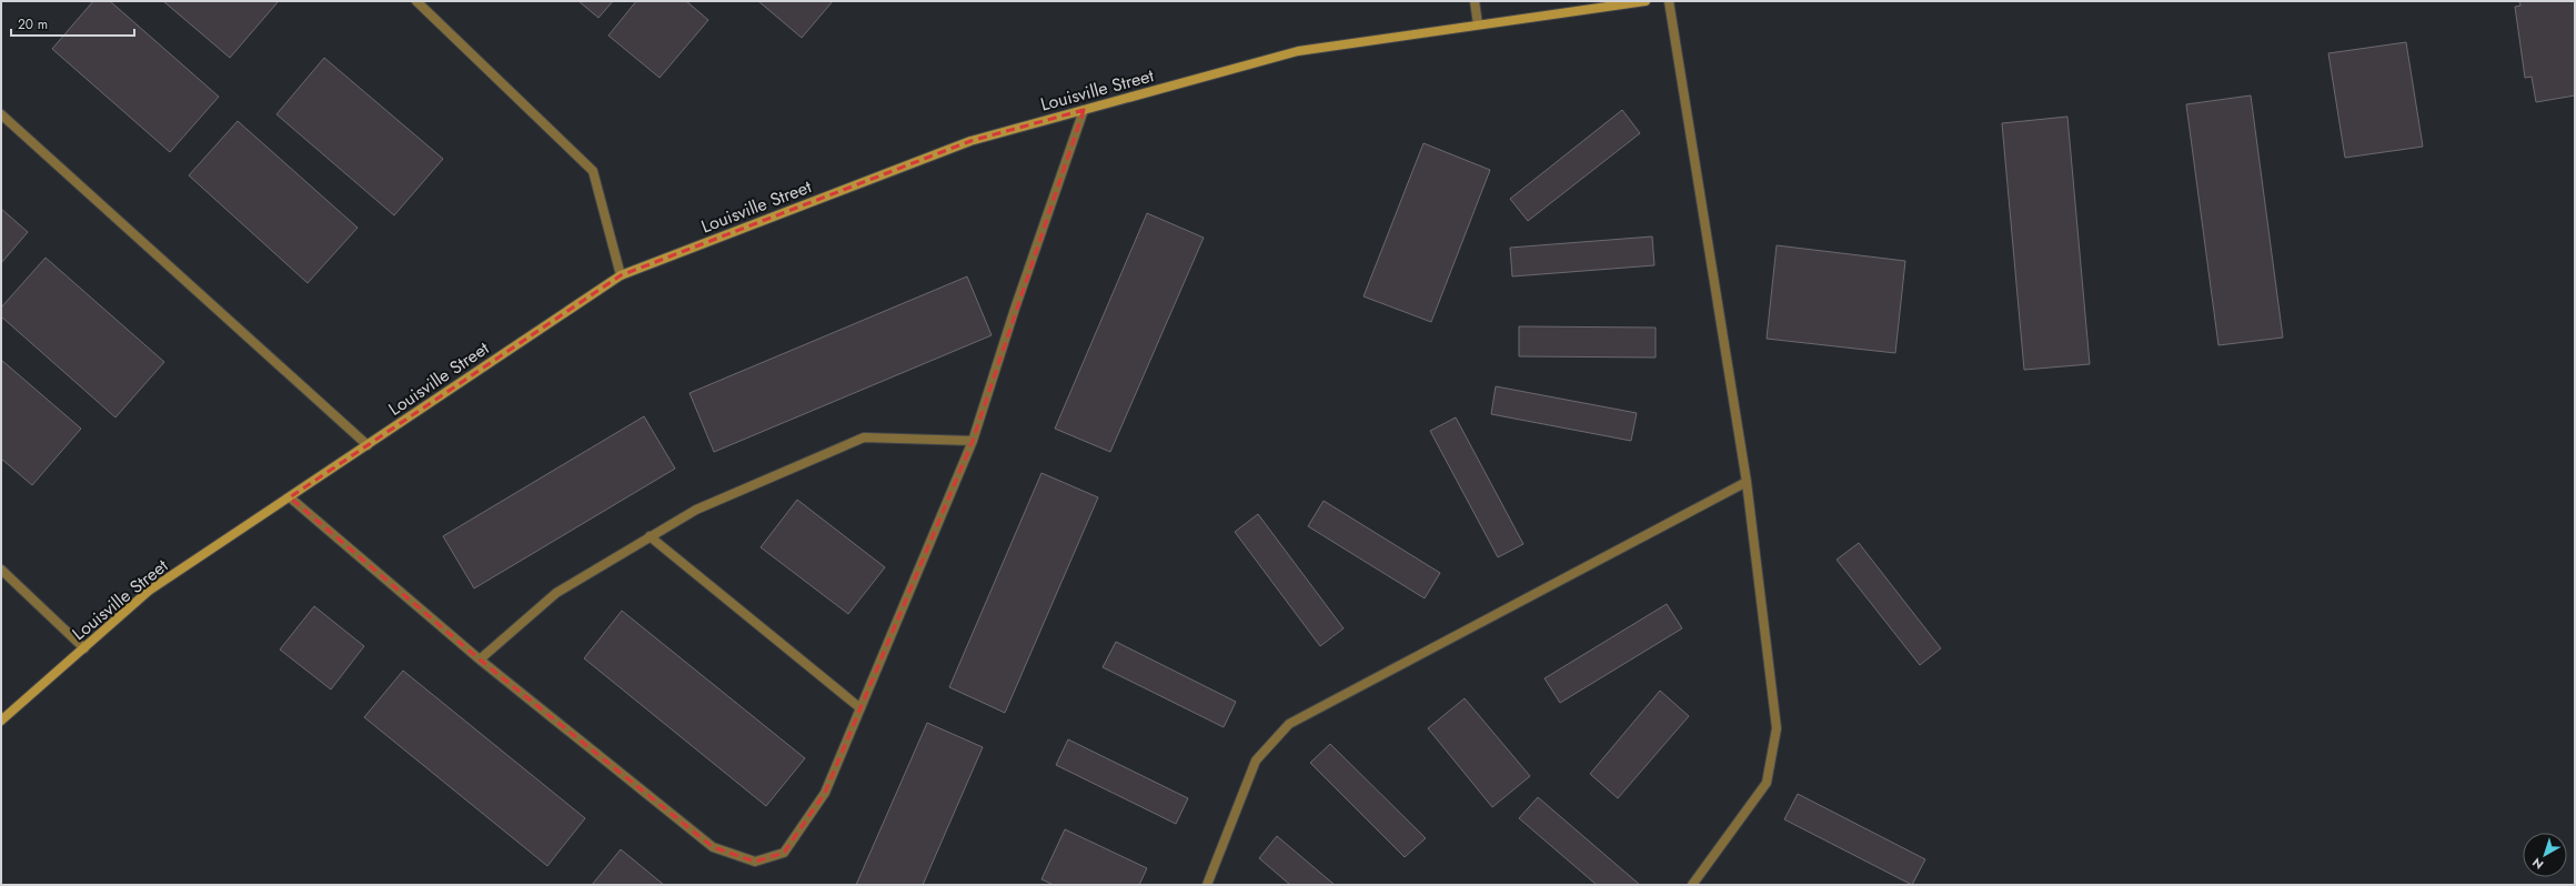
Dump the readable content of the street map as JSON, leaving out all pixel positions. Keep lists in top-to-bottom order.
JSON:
{
  "streets": {
    "main road": ["Louisville Street"]
  },
  "scale_bar": "20 m",
  "north": "bottom left"
}
